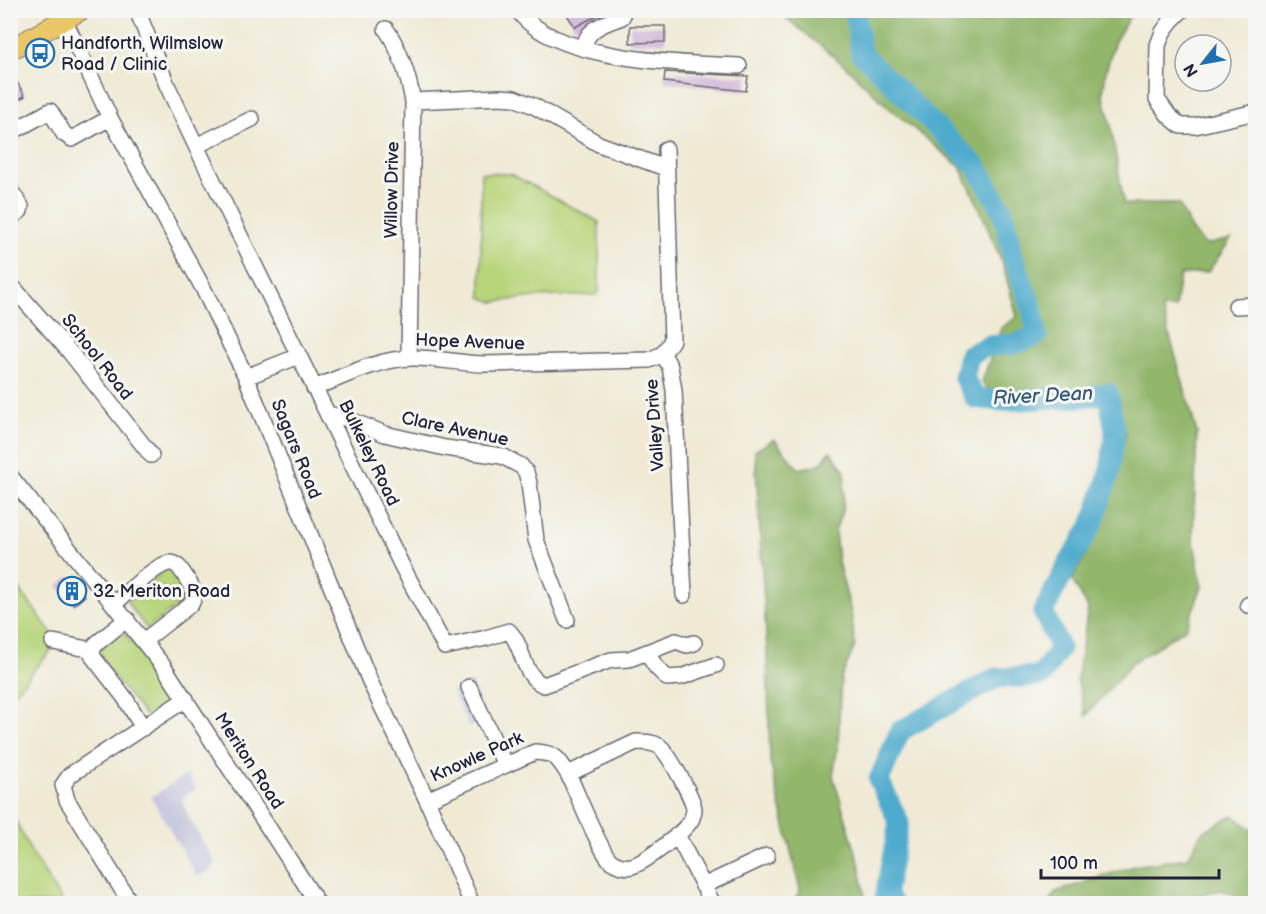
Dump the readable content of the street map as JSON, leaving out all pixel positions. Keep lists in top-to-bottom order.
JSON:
{
  "streets": {
    "street": [
      "Willow Drive",
      "Hope Avenue",
      "School Road",
      "Valley Drive",
      "Clare Avenue",
      "Sagars Road",
      "Bulkeley Road",
      "Knowle Park",
      "Meriton Road"
    ]
  },
  "crossings": [
    ["Willow Drive", "Hope Avenue"],
    ["Hope Avenue", "Valley Drive"],
    ["Hope Avenue", "Bulkeley Road"],
    ["Clare Avenue", "Bulkeley Road"],
    ["Sagars Road", "Knowle Park"]
  ],
  "water": ["River Dean"],
  "places": {
    "bus stop": ["Handforth, Wilmslow Road / Clinic"],
    "building": ["32 Meriton Road"]
  },
  "scale_bar": "100 m",
  "north": "bottom left"
}
